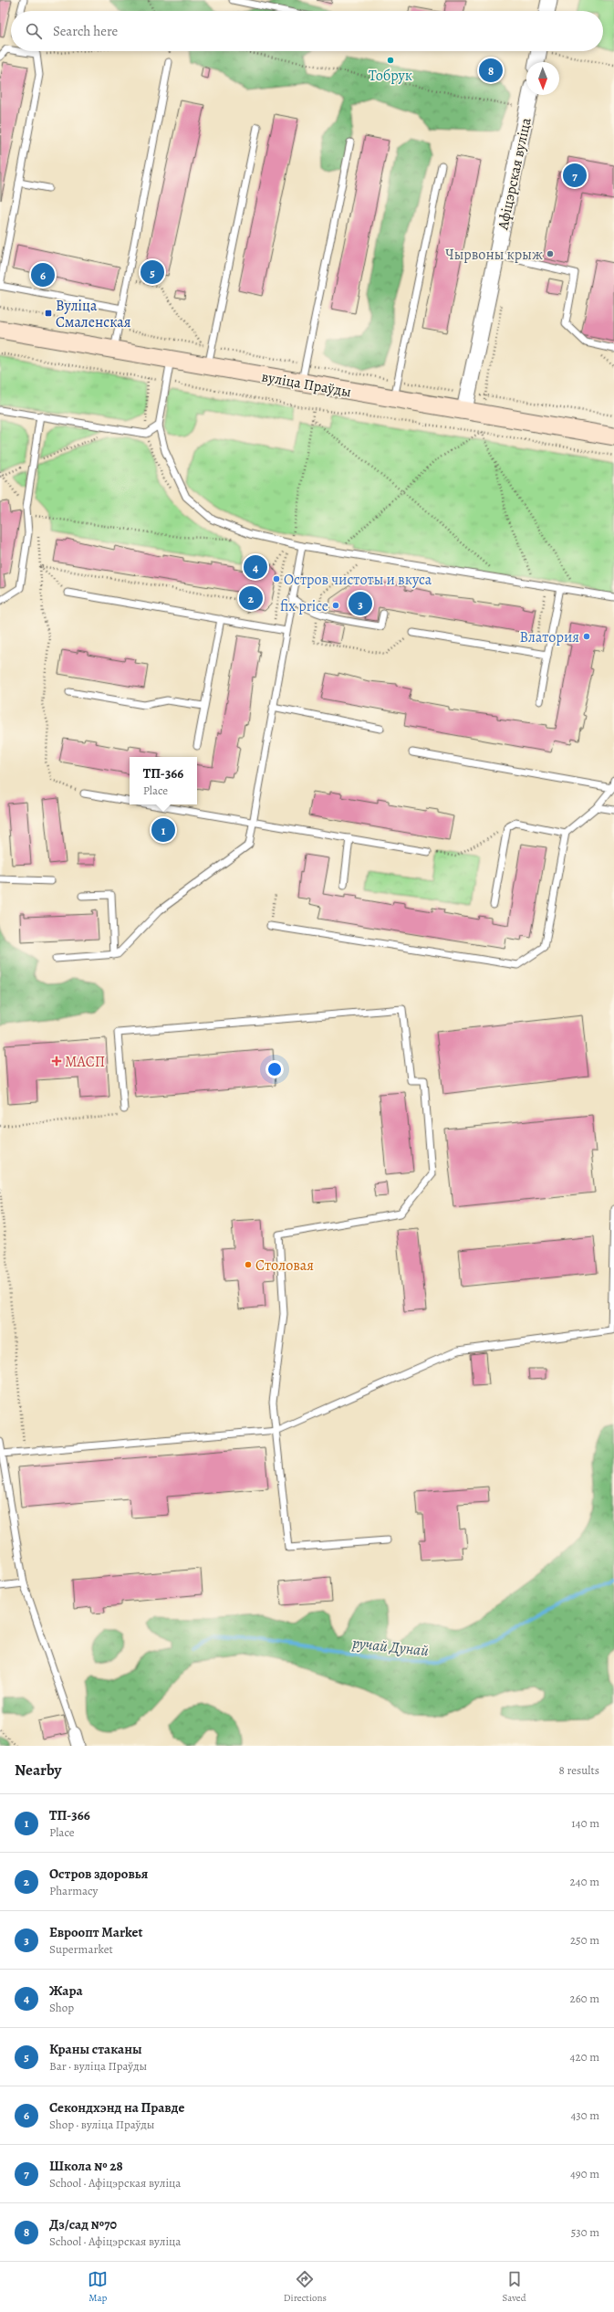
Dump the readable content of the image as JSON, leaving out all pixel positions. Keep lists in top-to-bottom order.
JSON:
{
  "streets": {
    "main road": ["вуліца Праўды"],
    "street": ["Афіцэрская вуліца"]
  },
  "crossings": [
    ["Афіцэрская вуліца", "вуліца Праўды"]
  ],
  "water": ["ручай Дунай"],
  "places": {
    "other": [
      "Тобрук",
      "Чырвоны крыж",
      "Остров чистоты и вкуса",
      "fix price",
      "Влатория",
      "Столовая"
    ],
    "transit": ["Вуліца Смаленская"],
    "health": ["МАСП"]
  },
  "north": "bottom",
  "page": {
    "search": "Search here",
    "pins": [
      "8",
      "7",
      "5",
      "6",
      "4",
      "2",
      "3",
      "1"
    ],
    "popup": ["ТП-366", "Place"],
    "heading": ["Nearby", "8 results"],
    "list": [
      {
        "mark": "1",
        "name": "ТП-366",
        "note": "Place",
        "value": "140 m"
      },
      {
        "mark": "2",
        "name": "Остров здоровья",
        "note": "Pharmacy",
        "value": "240 m"
      },
      {
        "mark": "3",
        "name": "Евроопт Market",
        "note": "Supermarket",
        "value": "250 m"
      },
      {
        "mark": "4",
        "name": "Жара",
        "note": "Shop",
        "value": "260 m"
      },
      {
        "mark": "5",
        "name": "Краны стаканы",
        "note": "Bar · вуліца Праўды",
        "value": "420 m"
      },
      {
        "mark": "6",
        "name": "Секондхэнд на Правде",
        "note": "Shop · вуліца Праўды",
        "value": "430 m"
      },
      {
        "mark": "7",
        "name": "Школа № 28",
        "note": "School · Афіцэрская вуліца",
        "value": "490 m"
      },
      {
        "mark": "8",
        "name": "Дз/сад №70",
        "note": "School · Афіцэрская вуліца",
        "value": "530 m"
      }
    ],
    "nav": ["Map", "Directions", "Saved"]
  }
}
